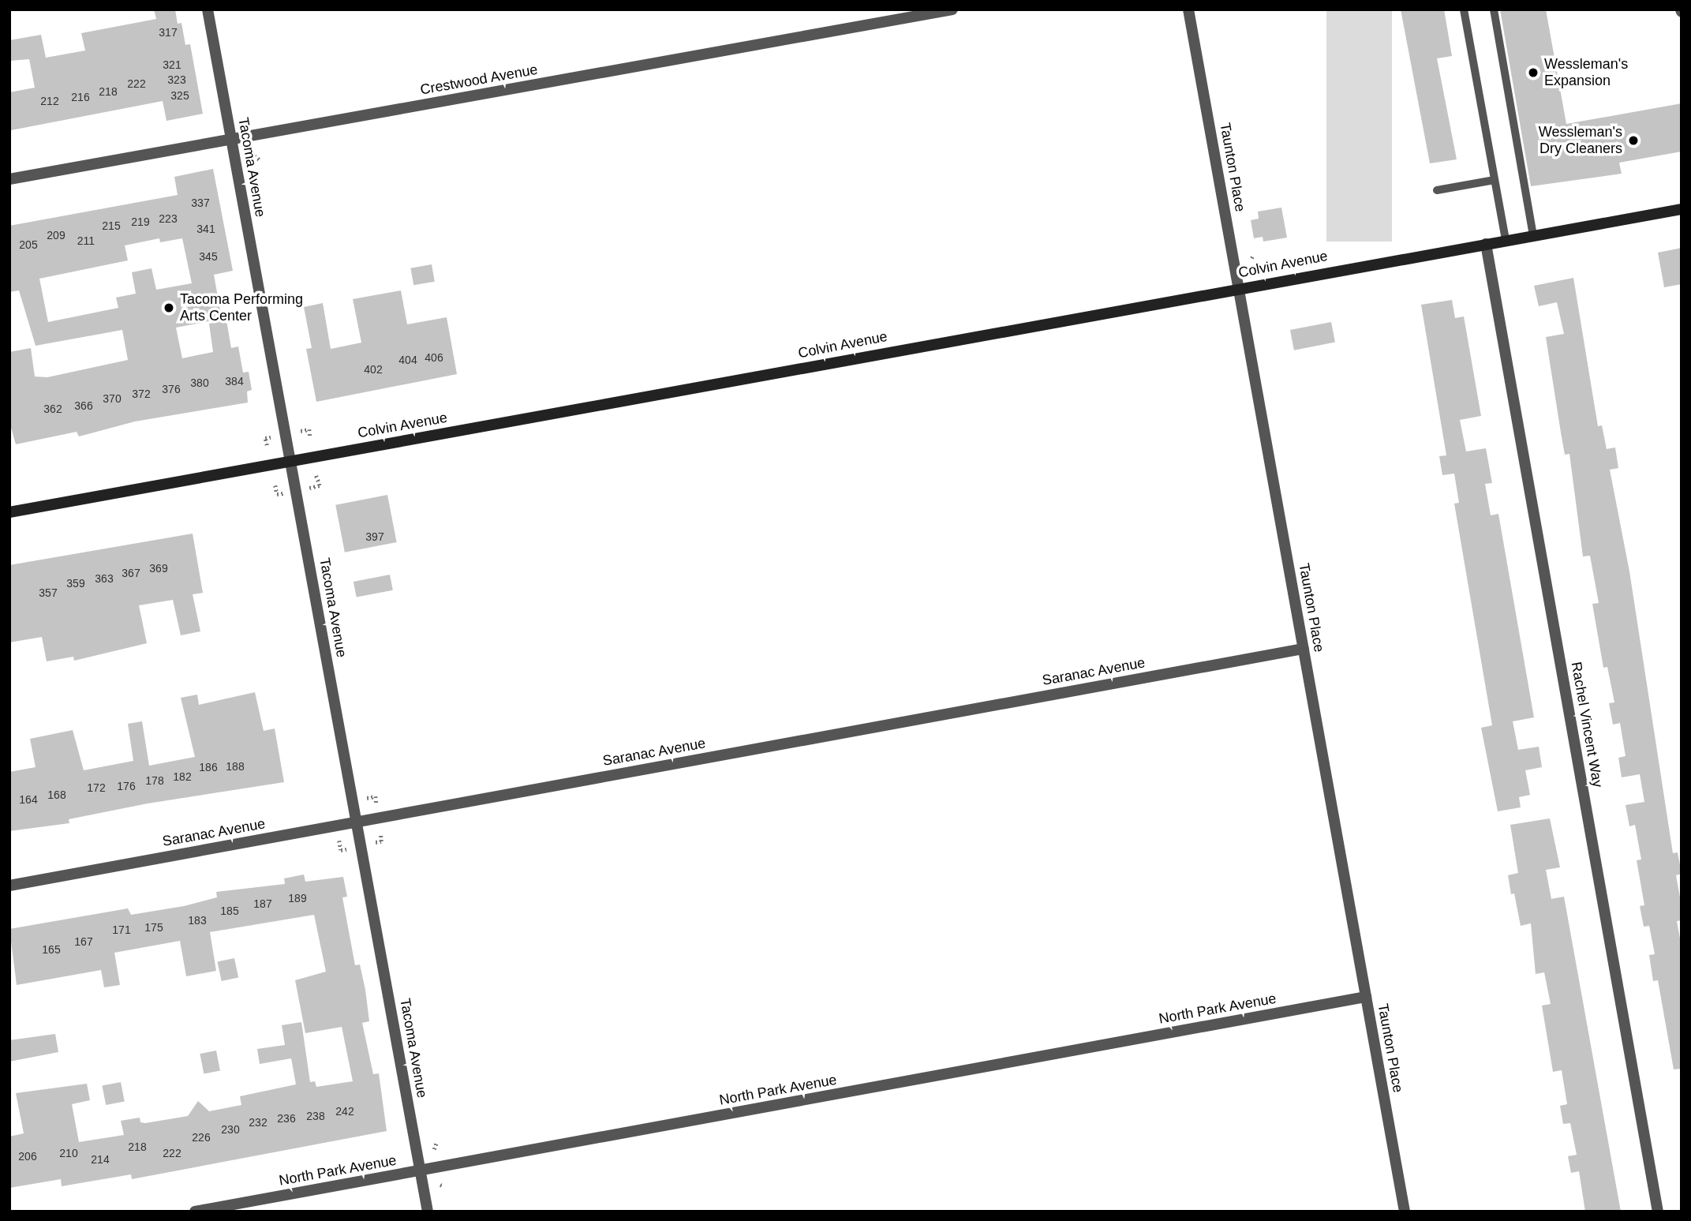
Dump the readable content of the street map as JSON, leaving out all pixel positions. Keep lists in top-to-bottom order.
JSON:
{
  "streets": {
    "street": [
      "Crestwood Avenue",
      "Tacoma Avenue",
      "Taunton Place",
      "Colvin Avenue",
      "Saranac Avenue",
      "Rachel Vincent Way",
      "North Park Avenue"
    ]
  },
  "crossings": [
    ["Crestwood Avenue", "Tacoma Avenue"],
    ["Tacoma Avenue", "Colvin Avenue"],
    ["Tacoma Avenue", "Saranac Avenue"],
    ["Tacoma Avenue", "North Park Avenue"],
    ["Taunton Place", "Colvin Avenue"],
    ["Taunton Place", "Saranac Avenue"],
    ["Taunton Place", "North Park Avenue"],
    ["Colvin Avenue", "Rachel Vincent Way"]
  ],
  "places": ["Wessleman's Expansion", "Wessleman's Dry Cleaners", "Tacoma Performing Arts Center"],
  "house_numbers": [
    "317",
    "321",
    "323",
    "222",
    "218",
    "325",
    "216",
    "212",
    "337",
    "223",
    "219",
    "215",
    "341",
    "209",
    "211",
    "205",
    "345",
    "406",
    "404",
    "402",
    "384",
    "380",
    "376",
    "372",
    "370",
    "366",
    "362",
    "397",
    "369",
    "367",
    "363",
    "359",
    "357",
    "188",
    "186",
    "182",
    "178",
    "176",
    "172",
    "168",
    "164",
    "189",
    "187",
    "185",
    "183",
    "175",
    "171",
    "167",
    "165",
    "242",
    "238",
    "236",
    "232",
    "230",
    "226",
    "218",
    "210",
    "222",
    "206",
    "214"
  ]
}
